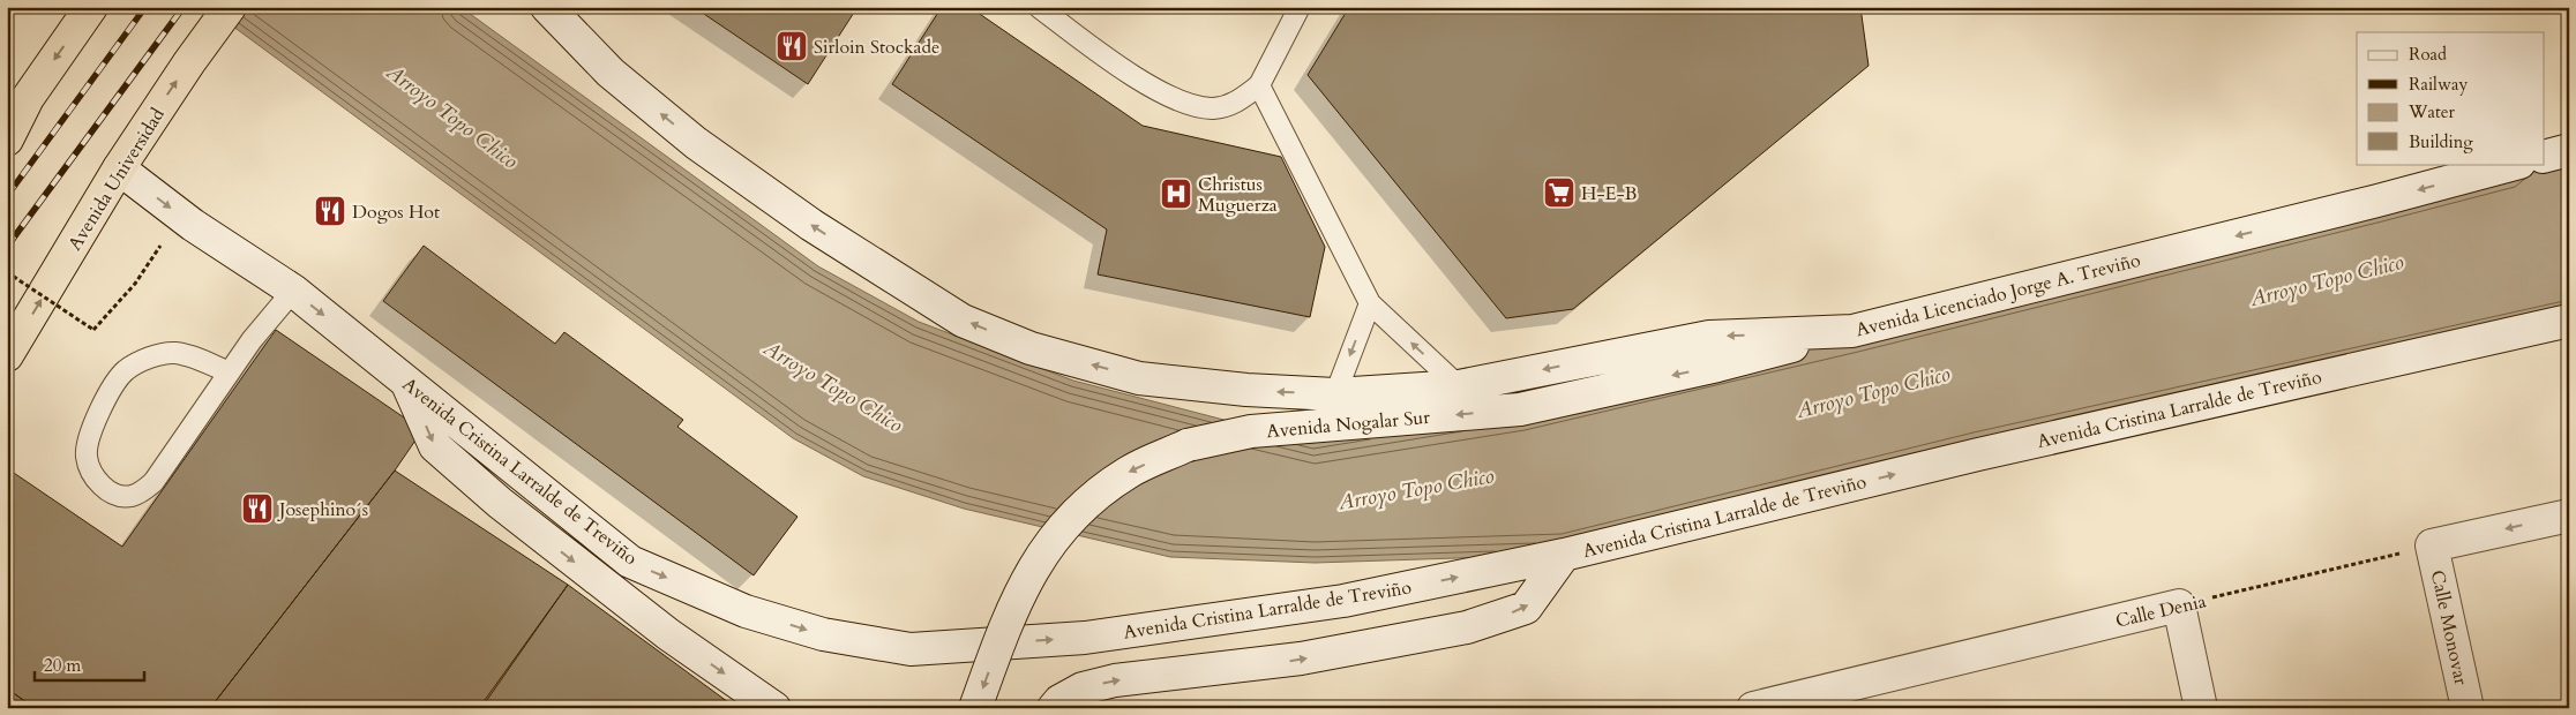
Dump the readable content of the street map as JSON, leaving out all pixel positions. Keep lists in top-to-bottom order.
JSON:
{
  "streets": {
    "highway": ["Avenida Universidad"],
    "main road": [
      "Avenida Licenciado Jorge A. Treviño",
      "Avenida Cristina Larralde de Treviño",
      "Avenida Nogalar Sur",
      "Calle Denia",
      "Calle Monovar"
    ]
  },
  "crossings": [
    ["Avenida Universidad", "Avenida Cristina Larralde de Treviño"],
    ["Avenida Licenciado Jorge A. Treviño", "Avenida Nogalar Sur"],
    ["Calle Denia", "Calle Monovar"]
  ],
  "one_way": ["Avenida Licenciado Jorge A. Treviño", "Avenida Cristina Larralde de Treviño"],
  "water": ["Arroyo Topo Chico"],
  "places": {
    "restaurant": ["Sirloin Stockade", "Dogos Hot", "Josephino´s"],
    "supermarket": ["H-E-B"],
    "hospital": ["Christus Muguerza"]
  },
  "legend": [
    "Road",
    "Railway",
    "Water",
    "Building"
  ],
  "scale_bar": "20 m"
}
